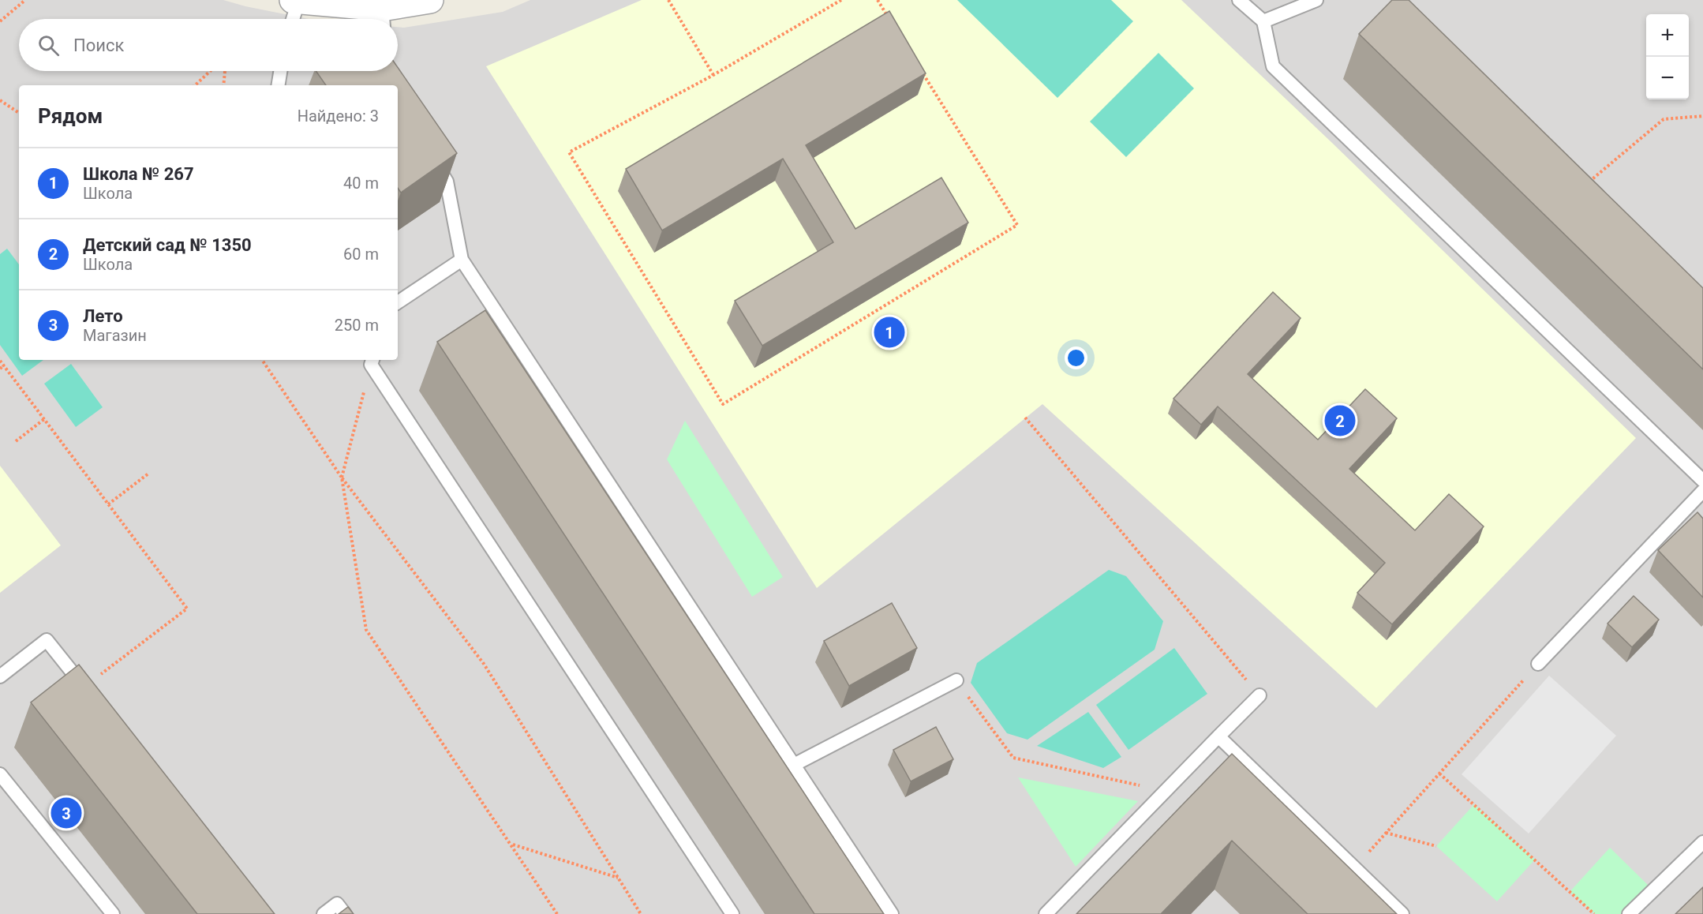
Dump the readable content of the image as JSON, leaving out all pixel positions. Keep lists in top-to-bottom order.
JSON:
{
  "page": {
    "map_buttons": ["+", "−"],
    "search": "Поиск",
    "heading": ["Рядом", "Найдено: 3"],
    "list": [
      {
        "mark": "1",
        "name": "Школа № 267",
        "note": "Школа",
        "value": "40 m"
      },
      {
        "mark": "2",
        "name": "Детский сад № 1350",
        "note": "Школа",
        "value": "60 m"
      },
      {
        "mark": "3",
        "name": "Лето",
        "note": "Магазин",
        "value": "250 m"
      }
    ],
    "pins": ["1", "2", "3"]
  }
}
